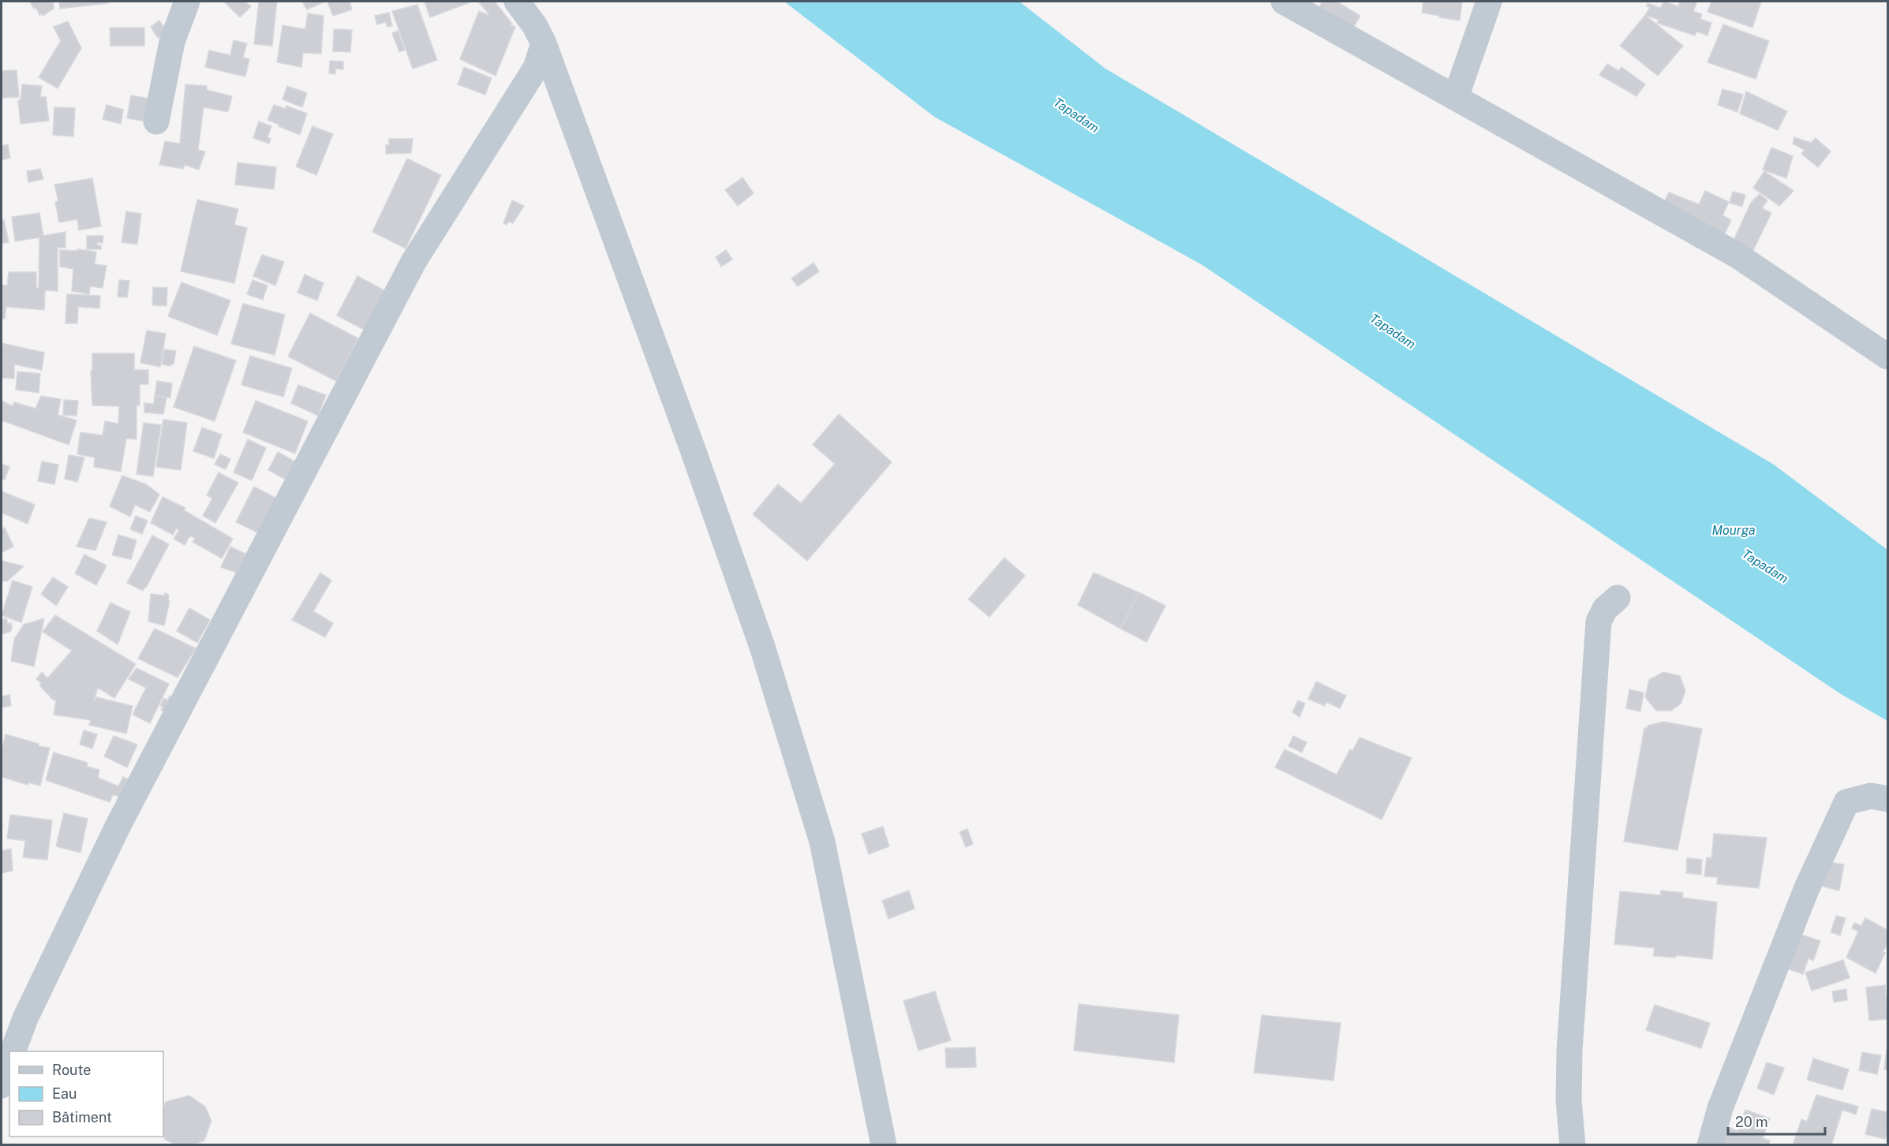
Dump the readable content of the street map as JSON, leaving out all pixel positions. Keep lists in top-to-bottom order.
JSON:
{
  "water": ["Tapadam", "Mourga"],
  "legend": ["Route", "Eau", "Bâtiment"],
  "scale_bar": "20 m"
}
